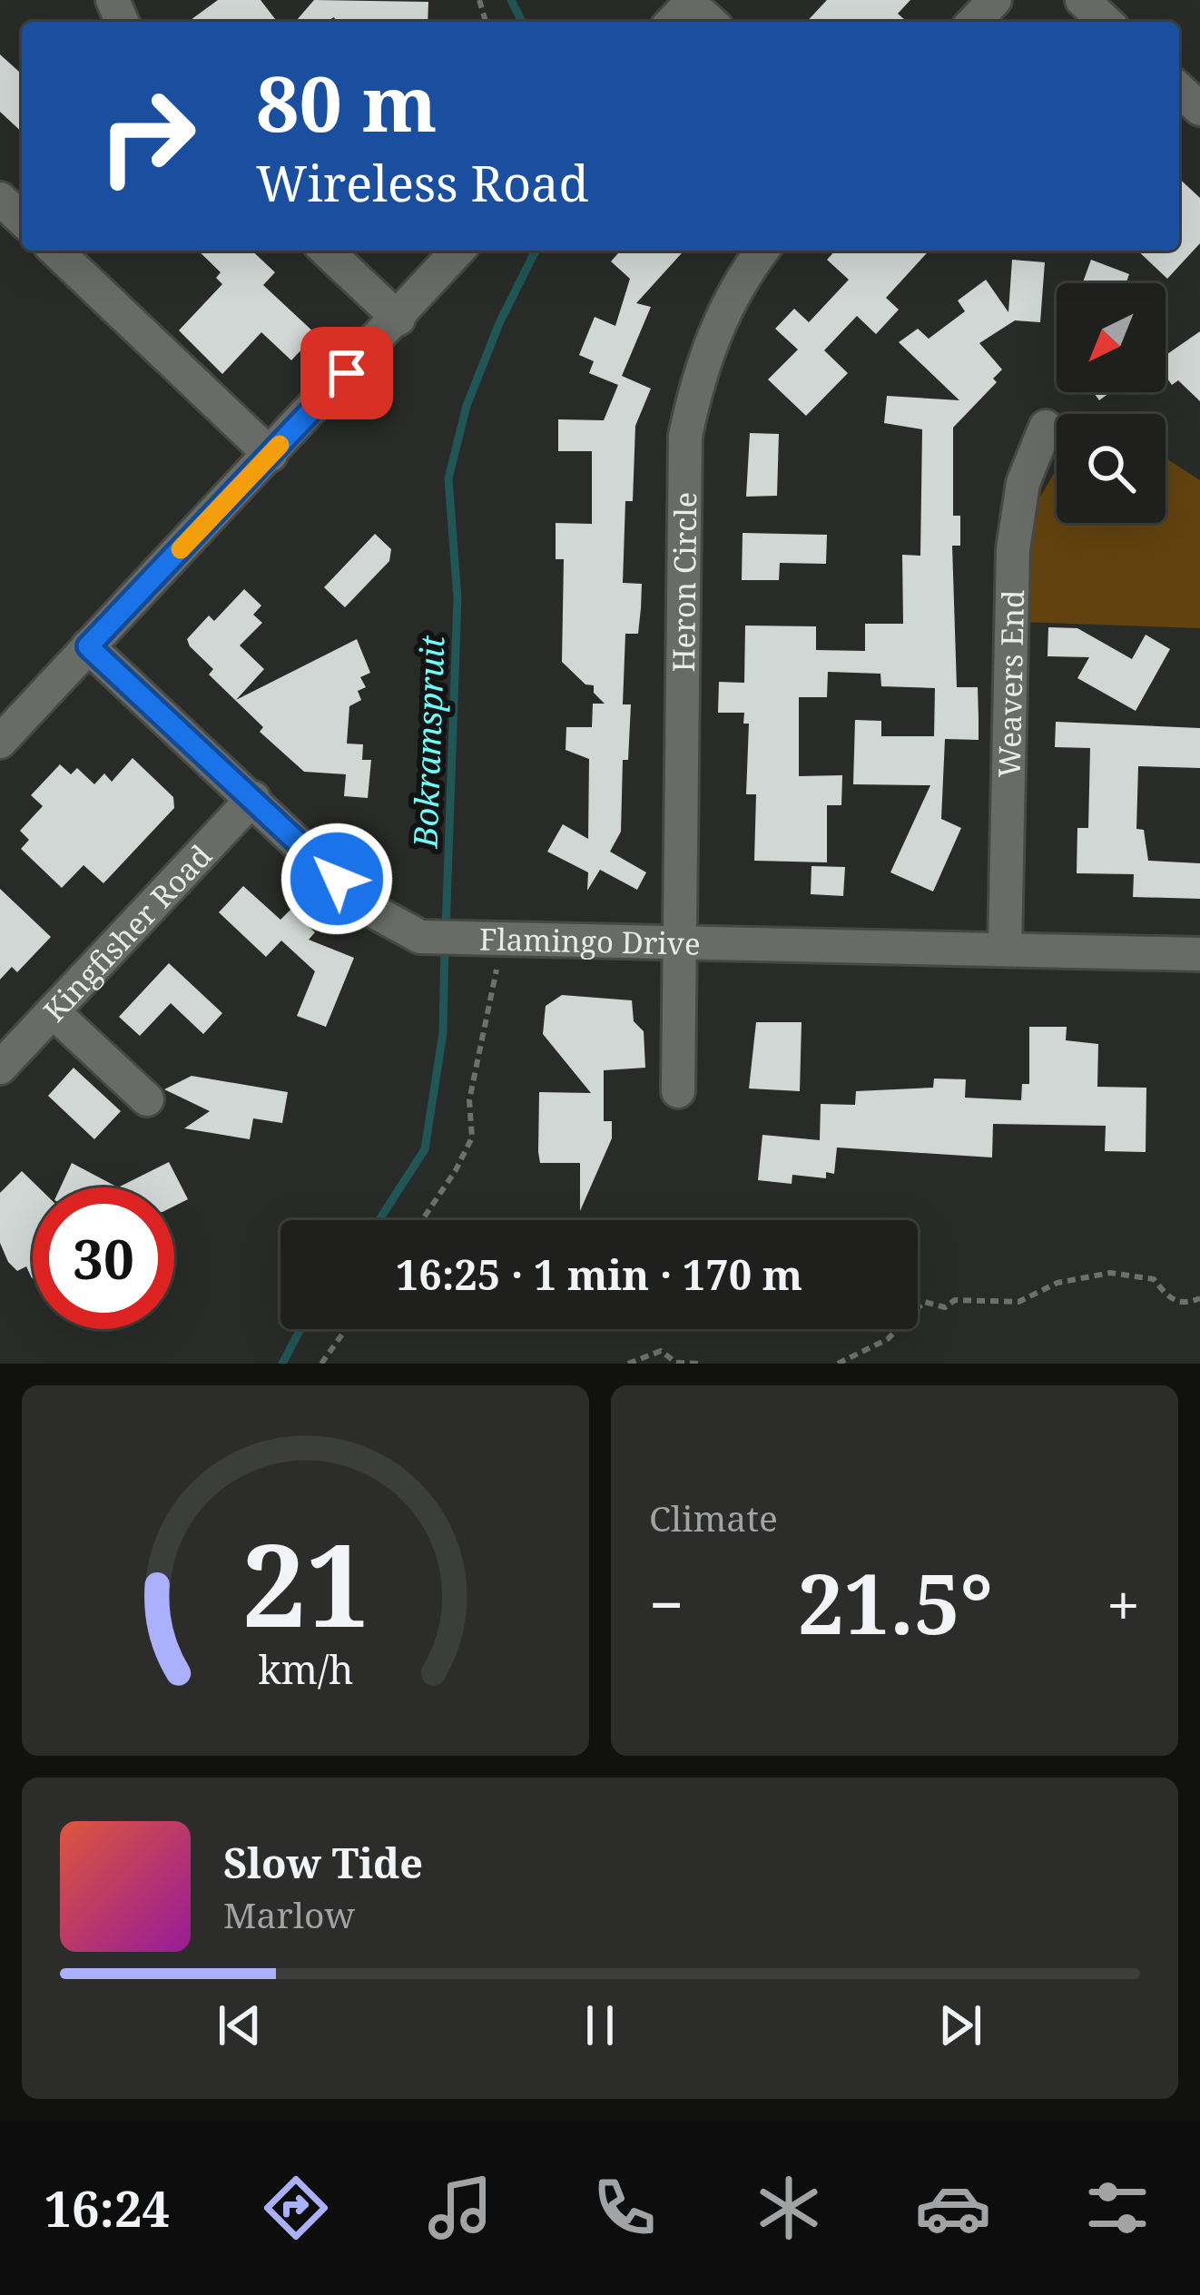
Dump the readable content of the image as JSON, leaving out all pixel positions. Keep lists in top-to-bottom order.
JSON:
{
  "streets": {
    "street": [
      "Heron Circle",
      "Weavers End",
      "Kingfisher Road",
      "Flamingo Drive"
    ]
  },
  "crossings": [
    ["Heron Circle", "Flamingo Drive"],
    ["Weavers End", "Flamingo Drive"],
    ["Kingfisher Road", "Flamingo Drive"]
  ],
  "water": ["Bokramspruit"],
  "north": "bottom left",
  "page": {
    "turn": ["80 m", "Wireless Road"],
    "limit": "30",
    "trip": "16:25 · 1 min · 170 m",
    "tile": "Climate",
    "heat": ["−", "21.5°", "+"],
    "song": ["Slow Tide", "Marlow"],
    "tabs": "16:24",
    "gauge": ["21", "km/h"]
  }
}
